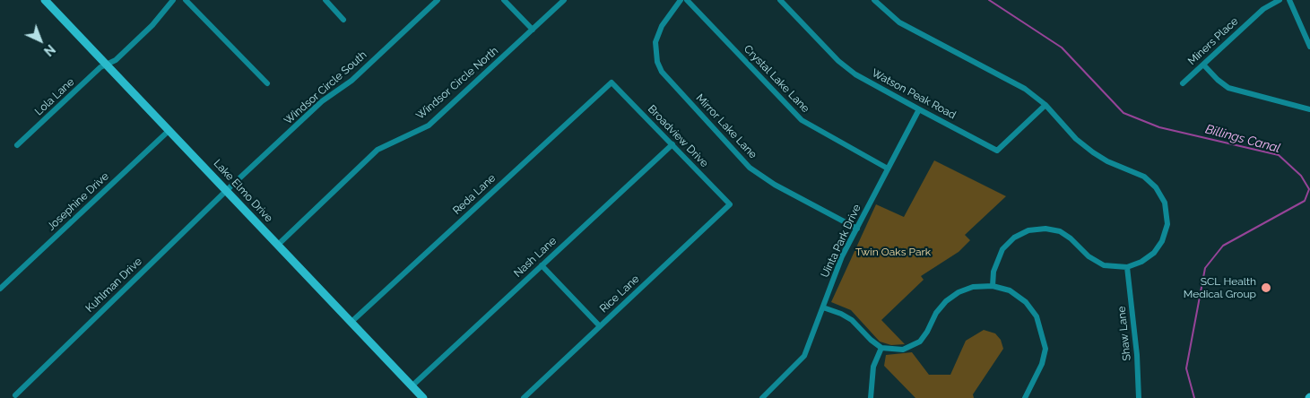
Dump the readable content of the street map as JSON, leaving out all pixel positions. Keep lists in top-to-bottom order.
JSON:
{
  "streets": {
    "main road": ["Lake Elmo Drive"],
    "street": [
      "Miners Place",
      "Crystal Lake Lane",
      "Windsor Circle North",
      "Windsor Circle South",
      "Watson Peak Road",
      "Lola Lane",
      "Mirror Lake Lane",
      "Broadview Drive",
      "Reda Lane",
      "Josephine Drive",
      "Uinta Park Drive",
      "Nash Lane",
      "Kuhlman Drive",
      "Rice Lane",
      "Shaw Lane"
    ]
  },
  "crossings": [
    ["Crystal Lake Lane", "Uinta Park Drive"],
    ["Windsor Circle North", "Lake Elmo Drive"],
    ["Windsor Circle South", "Lake Elmo Drive"],
    ["Windsor Circle South", "Kuhlman Drive"],
    ["Watson Peak Road", "Uinta Park Drive"],
    ["Lola Lane", "Lake Elmo Drive"],
    ["Mirror Lake Lane", "Uinta Park Drive"],
    ["Broadview Drive", "Reda Lane"],
    ["Broadview Drive", "Nash Lane"],
    ["Broadview Drive", "Rice Lane"],
    ["Lake Elmo Drive", "Reda Lane"],
    ["Lake Elmo Drive", "Josephine Drive"],
    ["Lake Elmo Drive", "Nash Lane"],
    ["Lake Elmo Drive", "Kuhlman Drive"]
  ],
  "water": ["Billings Canal"],
  "parks": ["Twin Oaks Park"],
  "places": ["SCL Health Medical Group"],
  "north": "bottom right"
}
